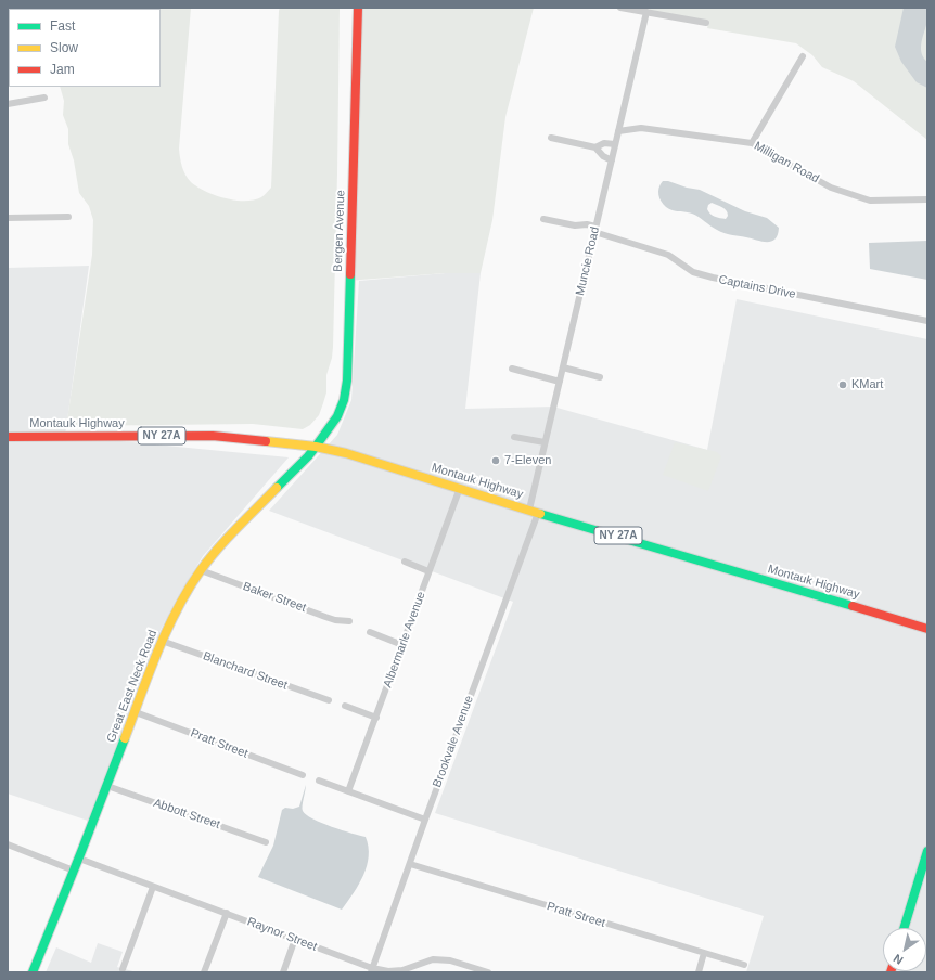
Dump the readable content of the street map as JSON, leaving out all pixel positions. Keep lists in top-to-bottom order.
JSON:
{
  "streets": {
    "main road": [
      "Bergen Avenue",
      "Montauk Highway",
      "NY 27A",
      "Great East Neck Road"
    ],
    "street": [
      "Milligan Road",
      "Muncie Road",
      "Captains Drive",
      "Baker Street",
      "Albermarle Avenue",
      "Blanchard Street",
      "Brookvale Avenue",
      "Pratt Street",
      "Abbott Street",
      "Raynor Street"
    ]
  },
  "crossings": [
    ["Milligan Road", "Muncie Road"],
    ["Bergen Avenue", "Montauk Highway"],
    ["Bergen Avenue", "Great East Neck Road"],
    ["Muncie Road", "Captains Drive"],
    ["Muncie Road", "Montauk Highway"],
    ["Montauk Highway", "Albermarle Avenue"],
    ["Montauk Highway", "Great East Neck Road"],
    ["Montauk Highway", "Brookvale Avenue"],
    ["Baker Street", "Great East Neck Road"],
    ["Blanchard Street", "Great East Neck Road"],
    ["Great East Neck Road", "Pratt Street"],
    ["Great East Neck Road", "Abbott Street"],
    ["Great East Neck Road", "Raynor Street"],
    ["Brookvale Avenue", "Pratt Street"],
    ["Brookvale Avenue", "Raynor Street"]
  ],
  "places": ["KMart", "7-Eleven"],
  "legend": ["Fast", "Slow", "Jam"],
  "north": "bottom left"
}
